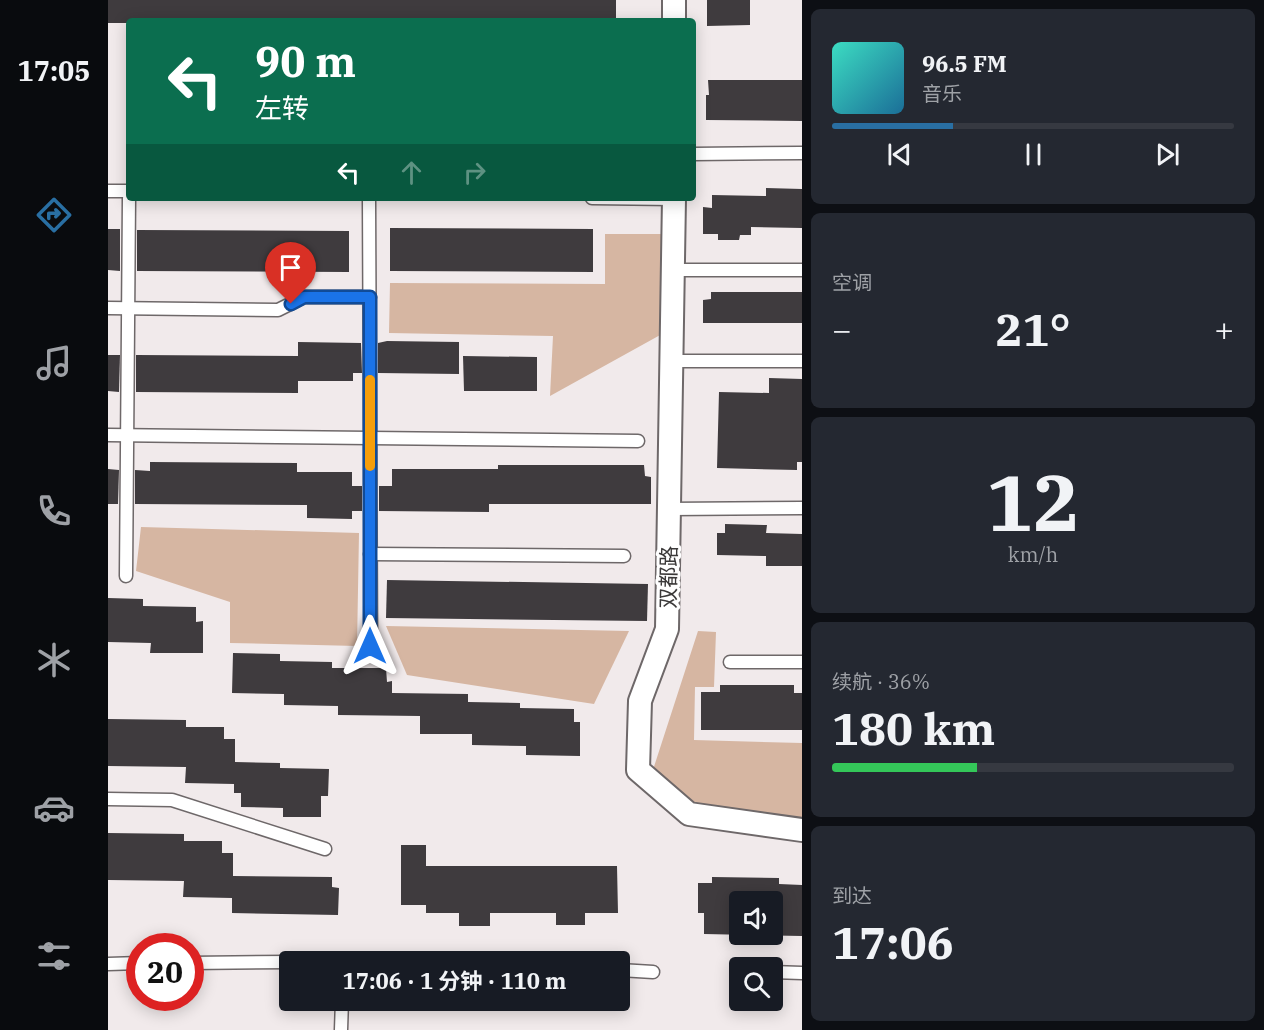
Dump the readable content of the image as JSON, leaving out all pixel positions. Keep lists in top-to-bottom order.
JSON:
{
  "streets": {
    "street": ["双都路"]
  },
  "page": {
    "tabs": "17:05",
    "turn": ["90 m", "左转"],
    "song": ["96.5 FM", "音乐"],
    "tile": [
      "空调",
      ["12", "km/h"],
      ["续航 · 36%", "180 km"],
      ["到达", "17:06"]
    ],
    "heat": ["−", "21°", "+"],
    "limit": "20",
    "trip": "17:06 · 1 分钟 · 110 m"
  }
}
